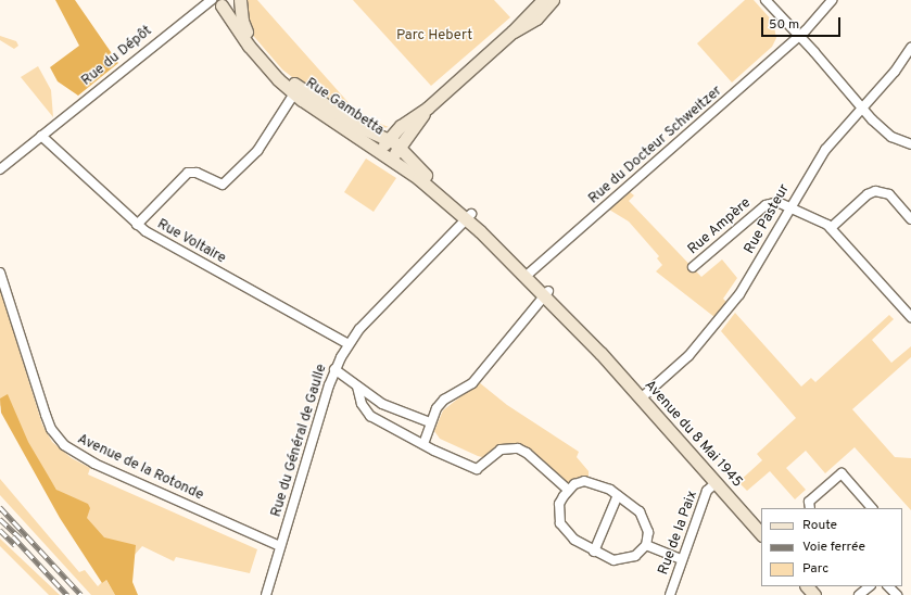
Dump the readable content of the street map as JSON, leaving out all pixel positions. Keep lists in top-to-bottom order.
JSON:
{
  "streets": {
    "main road": ["Rue Gambetta", "Avenue du 8 Mai 1945"],
    "street": [
      "Rue du Dépôt",
      "Rue du Docteur Schweitzer",
      "Rue Pasteur",
      "Rue Ampère",
      "Rue Voltaire",
      "Rue du Général de Gaulle",
      "Avenue de la Rotonde",
      "Rue de la Paix"
    ]
  },
  "crossings": [
    ["Rue du Dépôt", "Rue Gambetta"],
    ["Rue du Dépôt", "Rue Voltaire"],
    ["Rue Gambetta", "Avenue du 8 Mai 1945"],
    ["Rue Gambetta", "Rue du Général de Gaulle"],
    ["Rue du Docteur Schweitzer", "Avenue du 8 Mai 1945"],
    ["Rue Pasteur", "Rue Ampère"],
    ["Rue Pasteur", "Avenue du 8 Mai 1945"],
    ["Rue Voltaire", "Rue du Général de Gaulle"],
    ["Avenue du 8 Mai 1945", "Rue du Général de Gaulle"],
    ["Avenue du 8 Mai 1945", "Rue de la Paix"],
    ["Rue du Général de Gaulle", "Avenue de la Rotonde"]
  ],
  "parks": ["Parc Hebert"],
  "legend": ["Route", "Voie ferrée", "Parc"],
  "scale_bar": "50 m"
}
